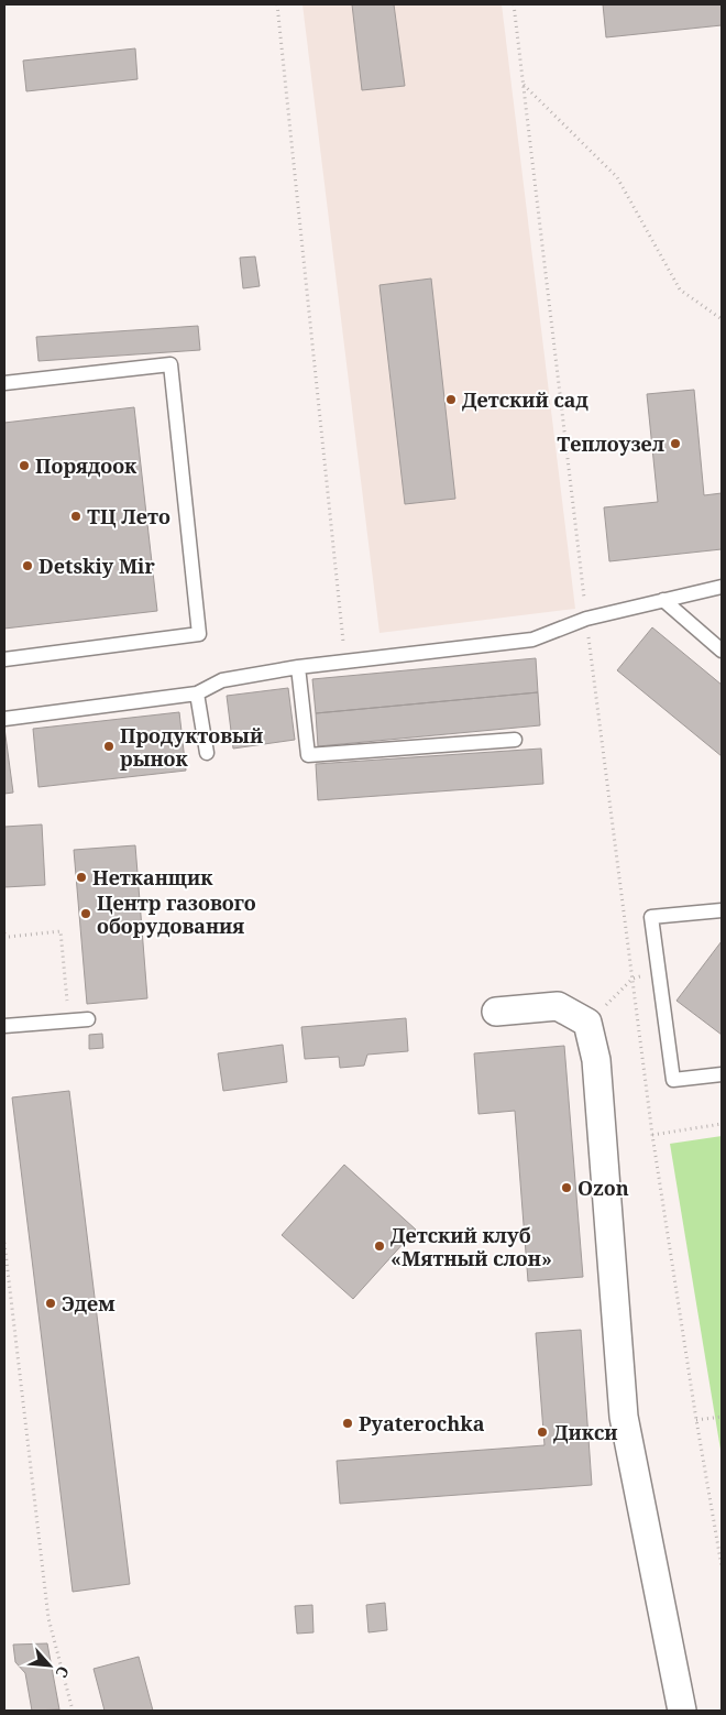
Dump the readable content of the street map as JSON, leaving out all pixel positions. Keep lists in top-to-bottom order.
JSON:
{
  "places": [
    "Детский сад",
    "Теплоузел",
    "Порядоок",
    "ТЦ Лето",
    "Detskiy Mir",
    "Продуктовый рынок",
    "Нетканщик",
    "Центр газового оборудования",
    "Ozon",
    "Детский клуб «Мятный слон»",
    "Эдем",
    "Pyaterochka",
    "Дикси"
  ],
  "north": "bottom right"
}
